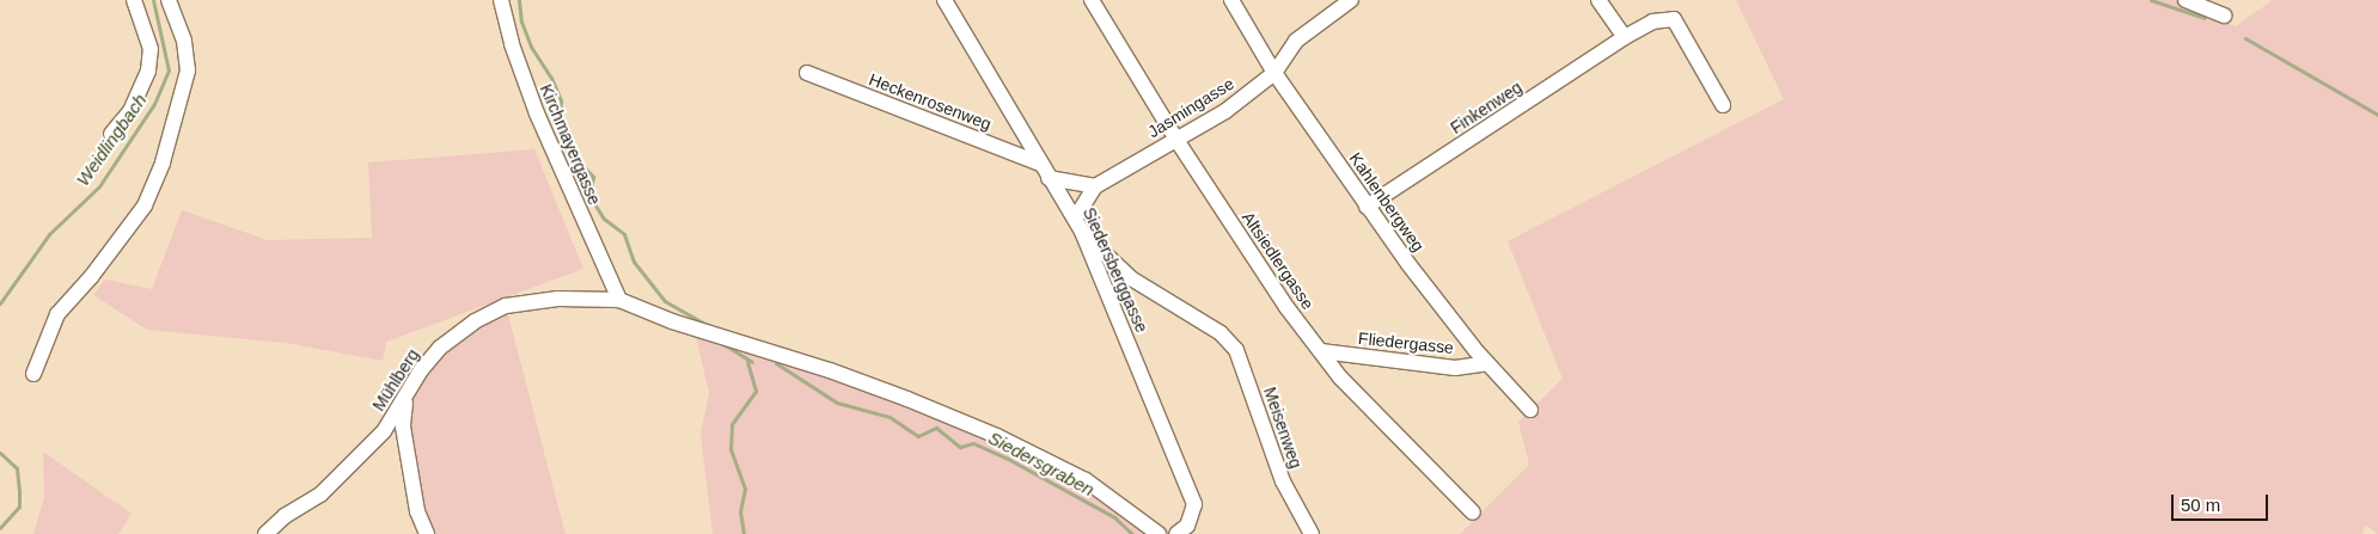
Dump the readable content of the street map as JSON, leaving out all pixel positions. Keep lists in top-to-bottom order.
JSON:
{
  "streets": {
    "street": [
      "Heckenrosenweg",
      "Jasmingasse",
      "Finkenweg",
      "Kirchmayergasse",
      "Kahlenbergweg",
      "Altsiedlergasse",
      "Siedersberggasse",
      "Fliedergasse",
      "Mühlberg",
      "Meisenweg"
    ]
  },
  "crossings": [
    ["Heckenrosenweg", "Siedersberggasse"],
    ["Jasmingasse", "Kahlenbergweg"],
    ["Jasmingasse", "Altsiedlergasse"],
    ["Jasmingasse", "Siedersberggasse"],
    ["Jasmingasse", "Meisenweg"],
    ["Finkenweg", "Kahlenbergweg"],
    ["Kirchmayergasse", "Mühlberg"],
    ["Kahlenbergweg", "Fliedergasse"],
    ["Altsiedlergasse", "Fliedergasse"],
    ["Siedersberggasse", "Meisenweg"]
  ],
  "water": ["Weidlingbach", "Siedersgraben"],
  "scale_bar": "50 m"
}
